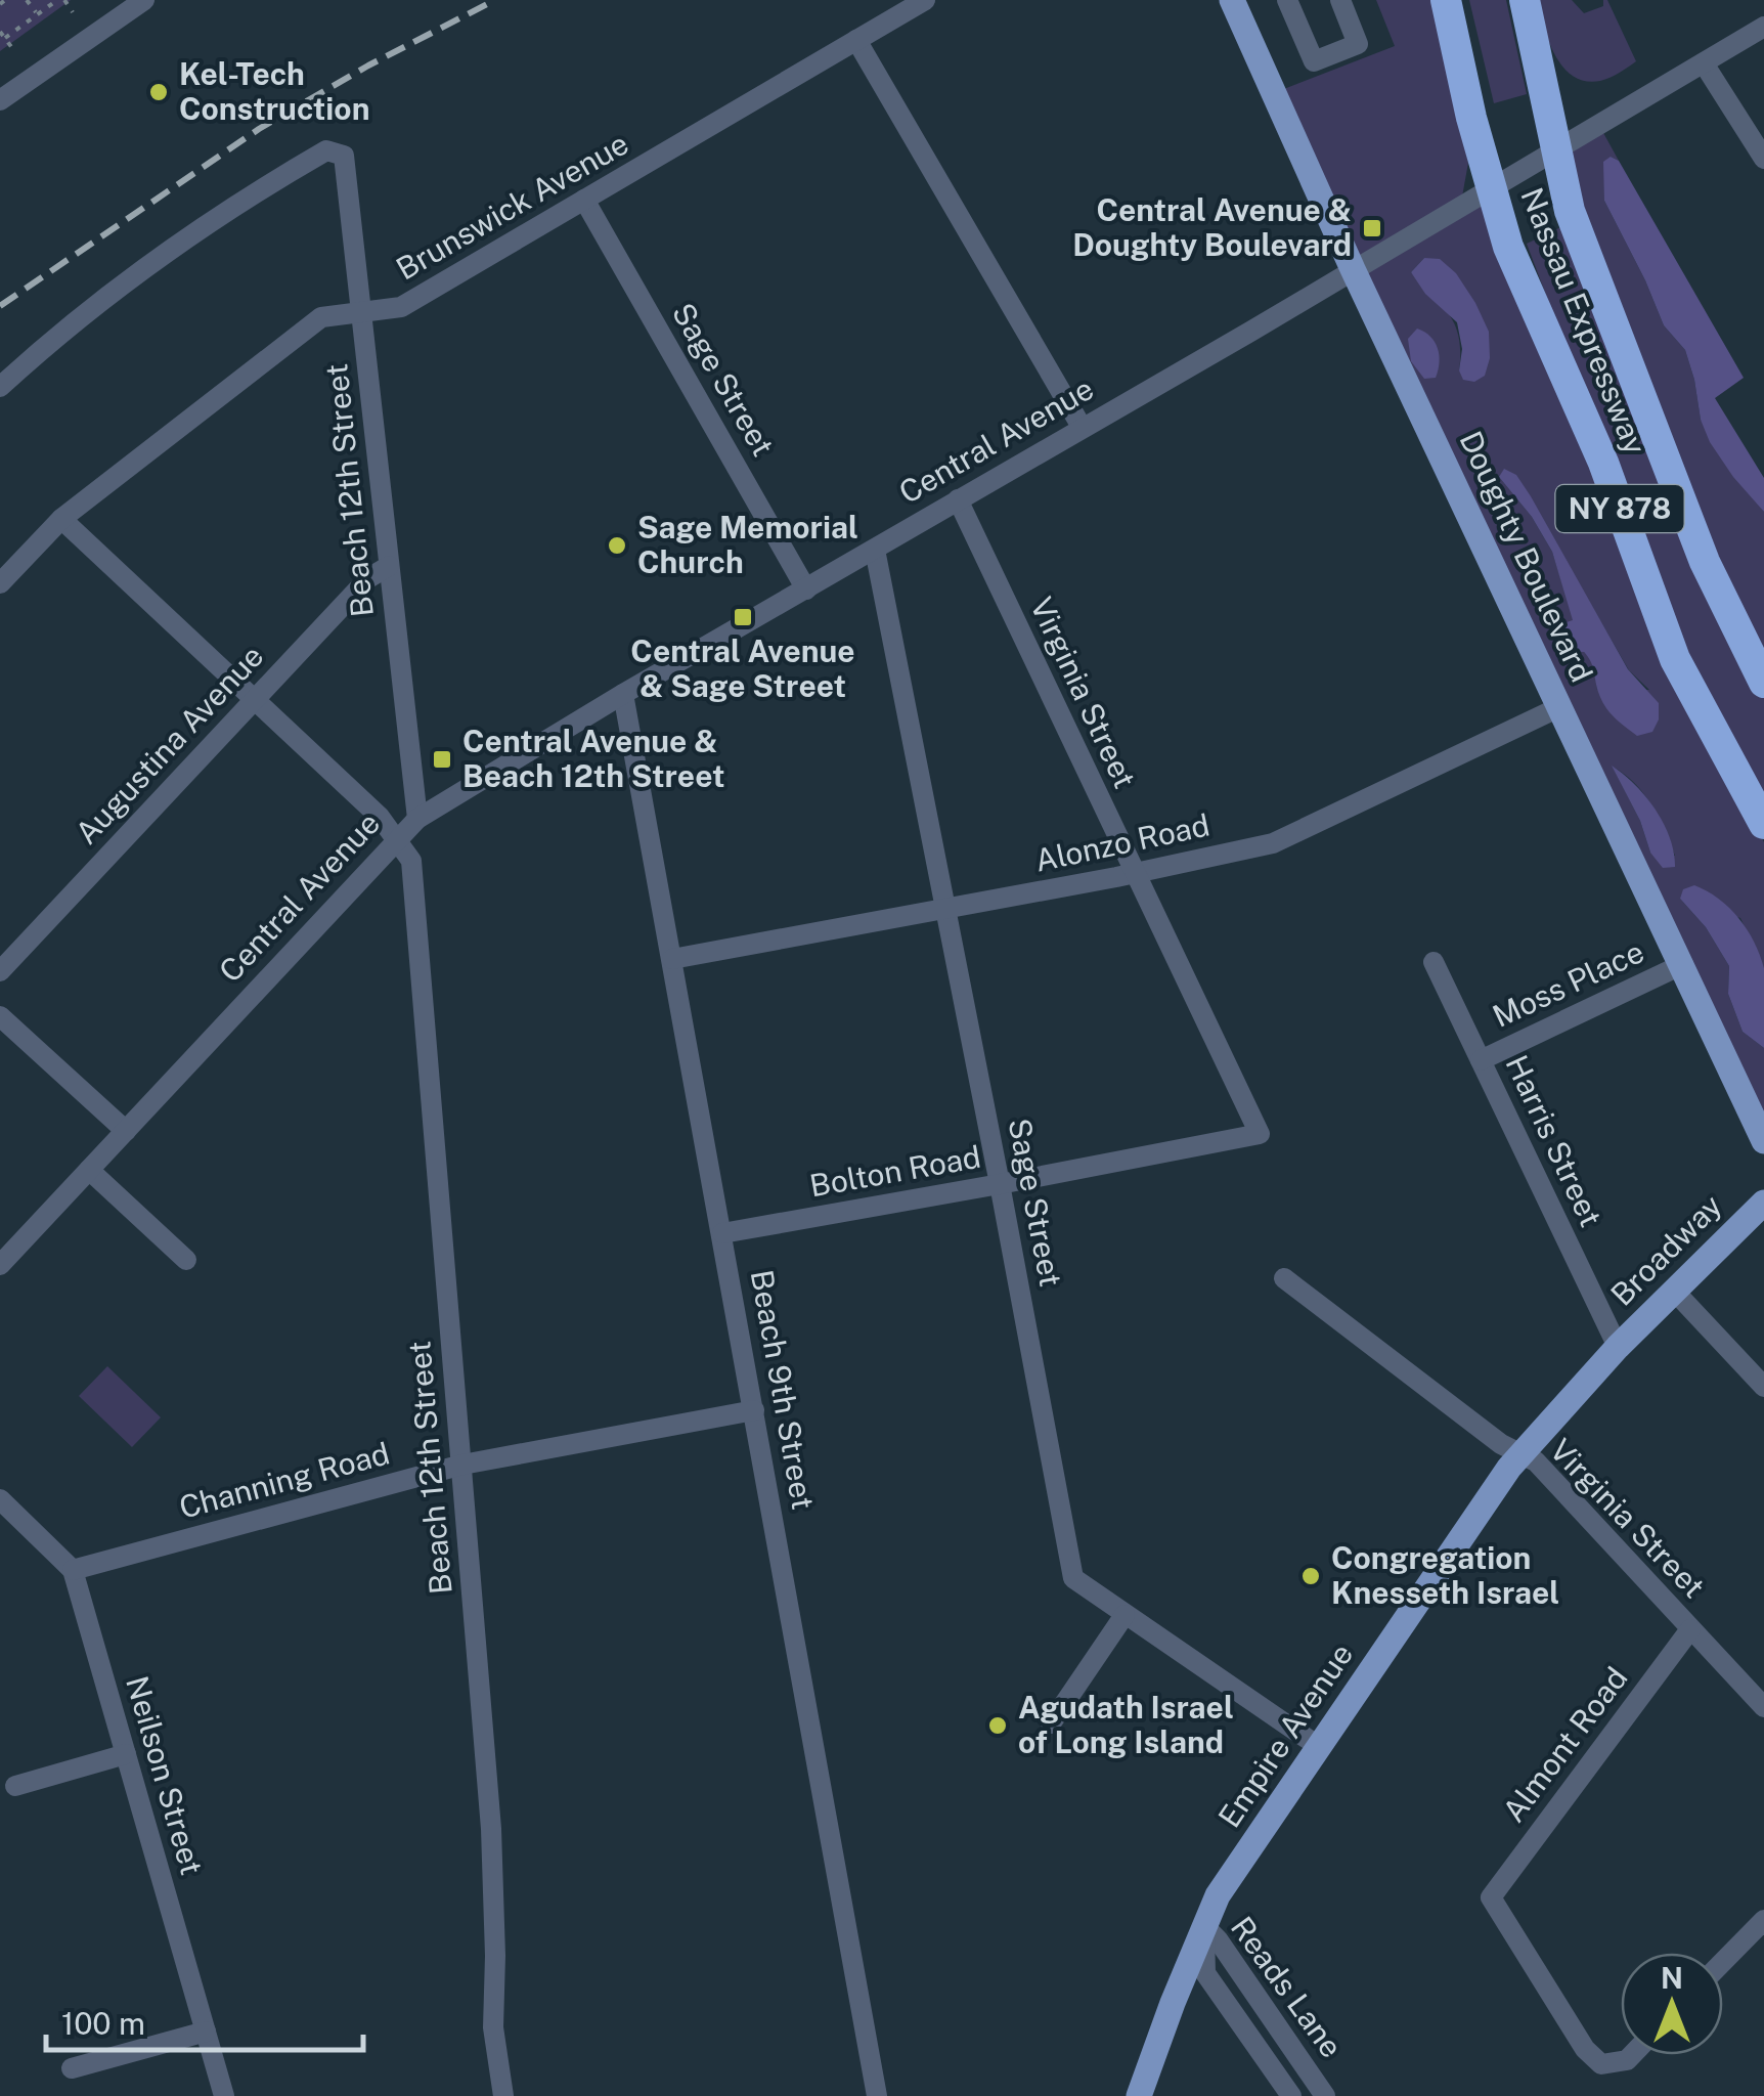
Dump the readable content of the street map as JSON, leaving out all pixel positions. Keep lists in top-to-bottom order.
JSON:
{
  "streets": {
    "highway": ["Nassau Expressway", "NY 878"],
    "main road": ["Doughty Boulevard", "Broadway", "Empire Avenue"],
    "street": [
      "Brunswick Avenue",
      "Sage Street",
      "Central Avenue",
      "Beach 12th Street",
      "Virginia Street",
      "Augustina Avenue",
      "Alonzo Road",
      "Moss Place",
      "Harris Street",
      "Bolton Road",
      "Beach 9th Street",
      "Channing Road",
      "Almont Road",
      "Neilson Street",
      "Reads Lane"
    ]
  },
  "crossings": [
    ["Brunswick Avenue", "Sage Street"],
    ["Brunswick Avenue", "Beach 12th Street"],
    ["Nassau Expressway", "Central Avenue"],
    ["Sage Street", "Central Avenue"],
    ["Sage Street", "Alonzo Road"],
    ["Sage Street", "Bolton Road"],
    ["Sage Street", "Empire Avenue"],
    ["Central Avenue", "Beach 12th Street"],
    ["Central Avenue", "Doughty Boulevard"],
    ["Central Avenue", "Virginia Street"],
    ["Central Avenue", "Beach 9th Street"],
    ["Beach 12th Street", "Augustina Avenue"],
    ["Beach 12th Street", "Channing Road"],
    ["Doughty Boulevard", "Alonzo Road"],
    ["Doughty Boulevard", "Moss Place"],
    ["Virginia Street", "Alonzo Road"],
    ["Virginia Street", "Bolton Road"],
    ["Virginia Street", "Empire Avenue"],
    ["Virginia Street", "Almont Road"],
    ["Alonzo Road", "Beach 9th Street"],
    ["Moss Place", "Harris Street"],
    ["Harris Street", "Broadway"],
    ["Harris Street", "Empire Avenue"],
    ["Bolton Road", "Beach 9th Street"],
    ["Broadway", "Empire Avenue"],
    ["Beach 9th Street", "Channing Road"],
    ["Channing Road", "Neilson Street"],
    ["Empire Avenue", "Reads Lane"]
  ],
  "places": {
    "other": [
      "Kel-Tech Construction",
      "Sage Memorial Church",
      "Congregation Knesseth Israel",
      "Agudath Israel of Long Island"
    ],
    "transit": ["Central Avenue & Doughty Boulevard", "Central Avenue & Sage Street", "Central Avenue & Beach 12th Street"]
  },
  "scale_bar": "100 m",
  "north": "top"
}
